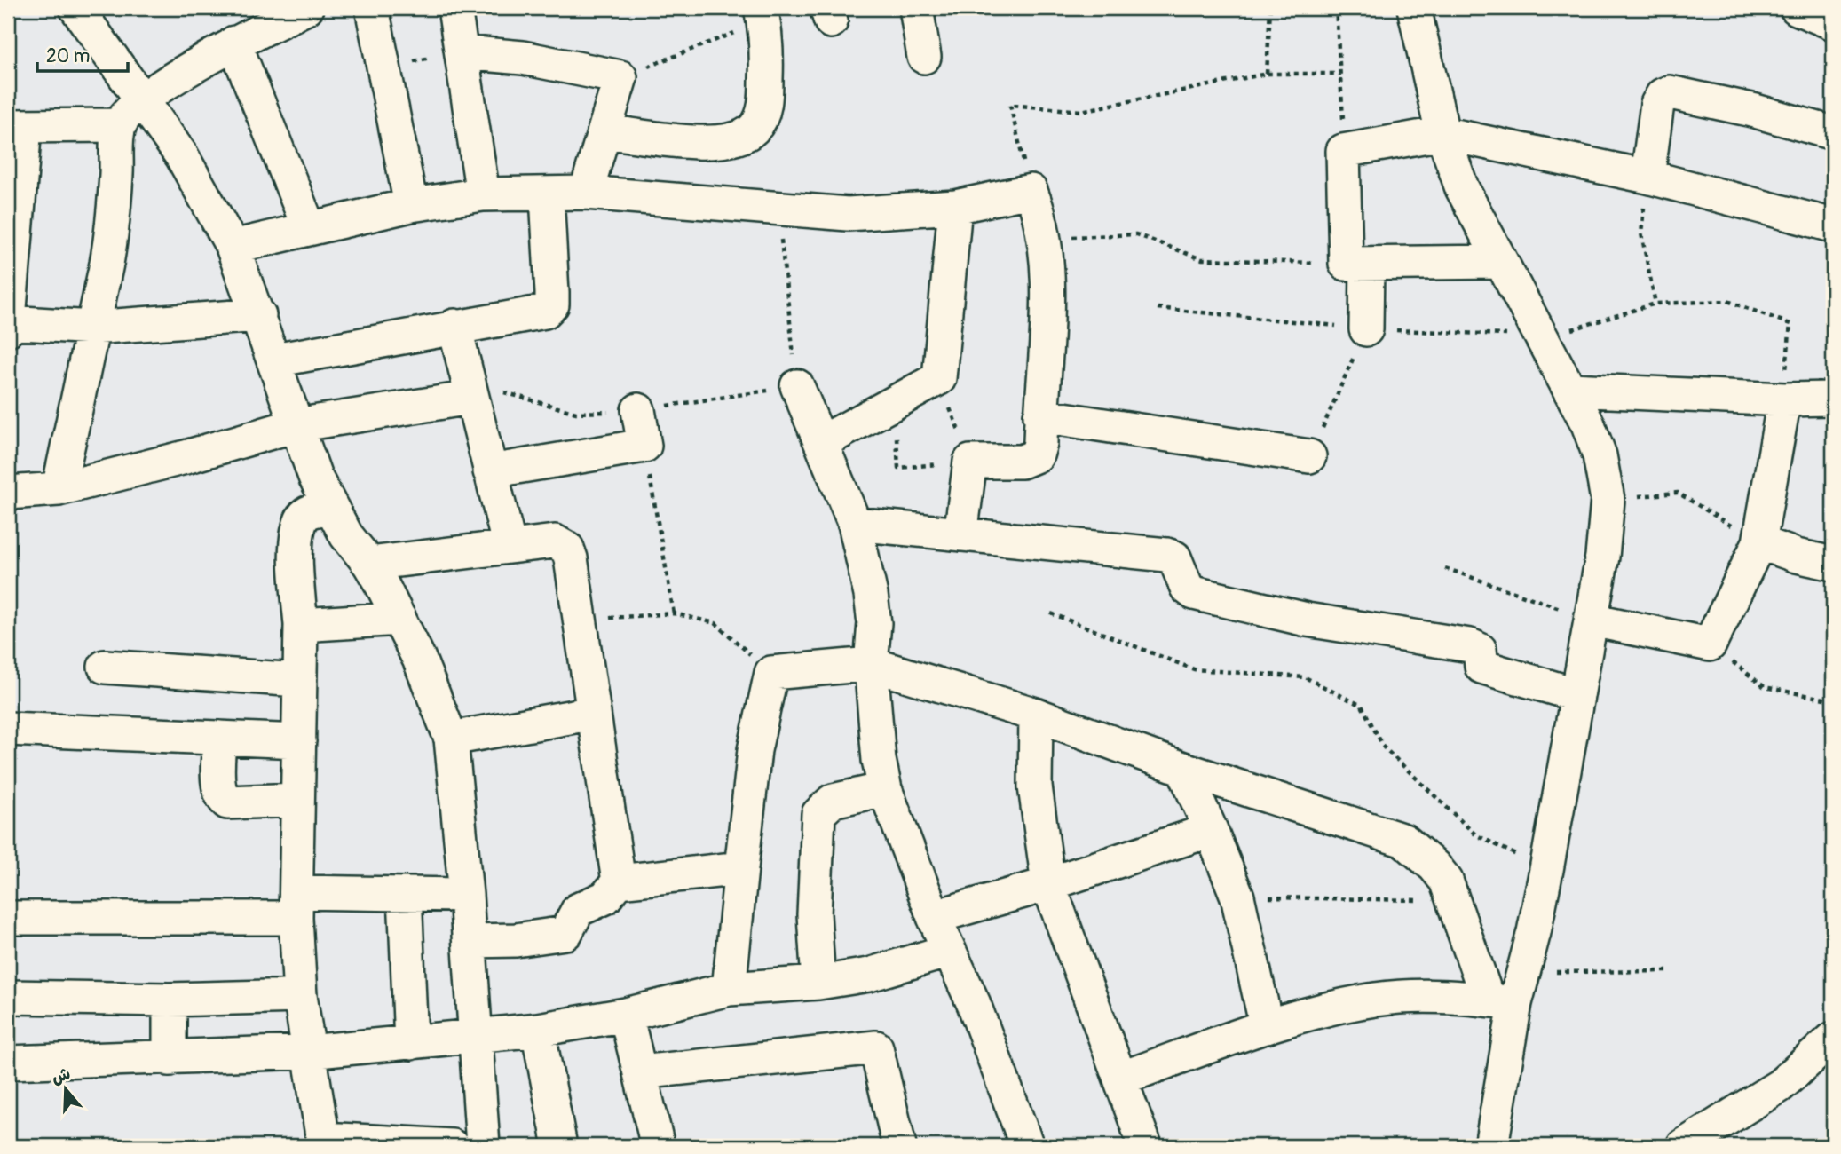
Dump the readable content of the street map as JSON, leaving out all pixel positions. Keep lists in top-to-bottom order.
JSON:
{
  "scale_bar": "20 m",
  "north": "top"
}
